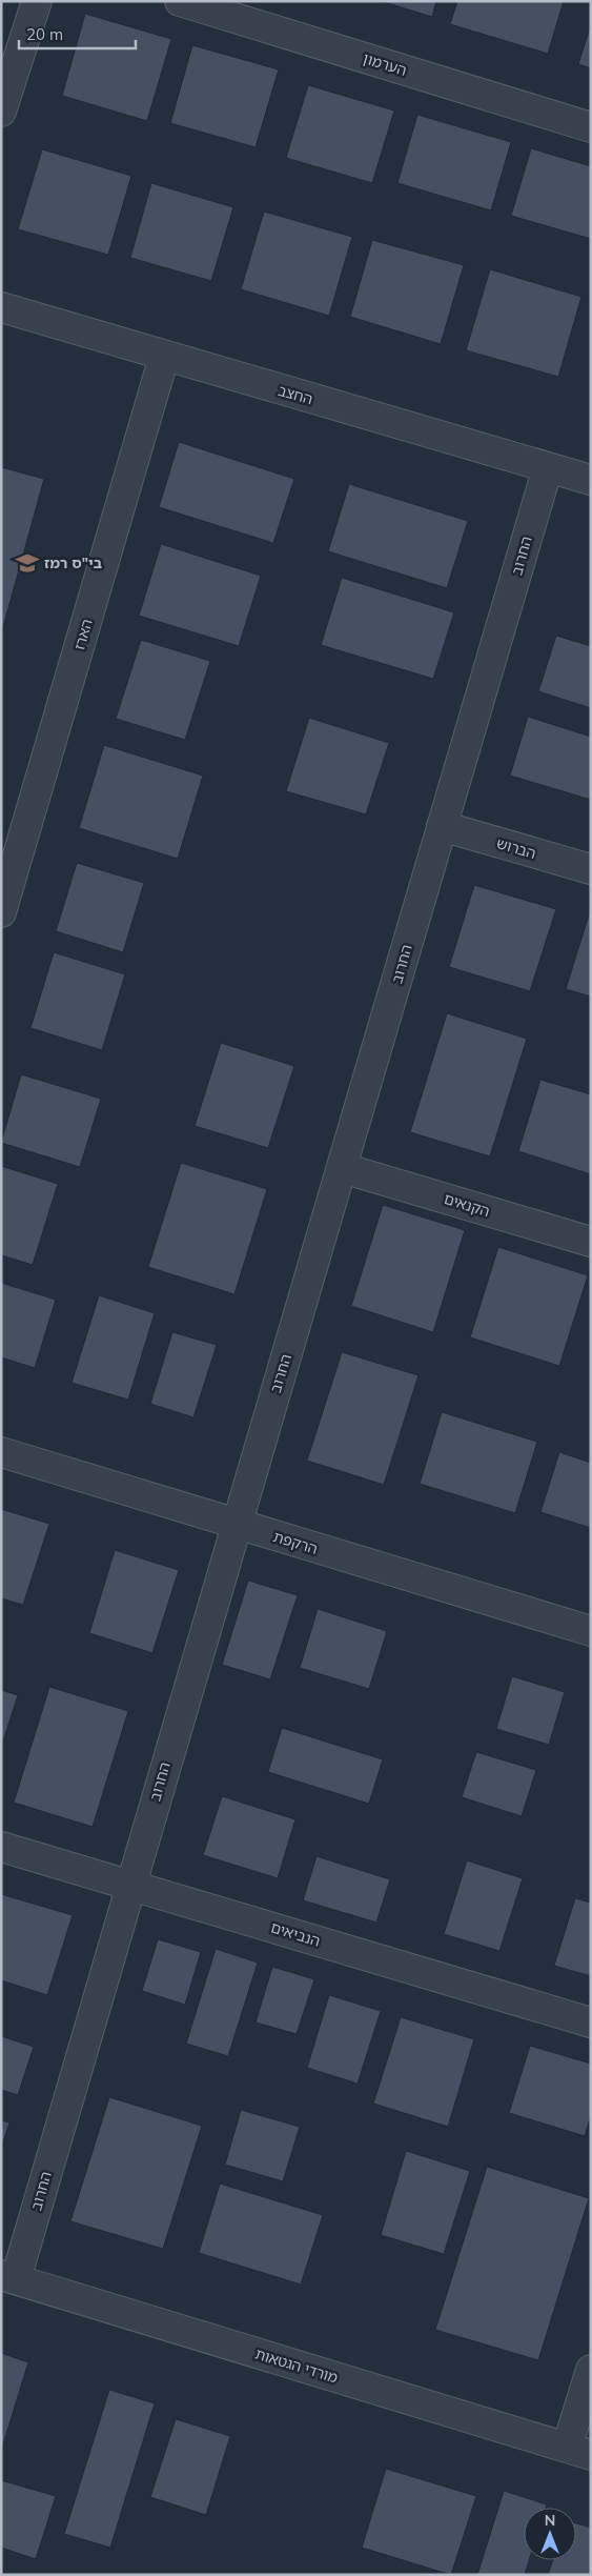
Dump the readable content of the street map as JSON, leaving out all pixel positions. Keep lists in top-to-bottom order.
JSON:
{
  "streets": {
    "street": [
      "הערמון",
      "החצב",
      "החרוב",
      "הארז",
      "הברוש",
      "הקנאים",
      "הרקפת",
      "הנביאים",
      "מורדי הגטאות"
    ]
  },
  "crossings": [
    ["החצב", "החרוב"],
    ["החצב", "הארז"],
    ["החרוב", "הברוש"],
    ["החרוב", "הקנאים"],
    ["החרוב", "הרקפת"],
    ["החרוב", "הנביאים"],
    ["החרוב", "מורדי הגטאות"]
  ],
  "places": {
    "school or university": ["בי\"ס רמז"]
  },
  "scale_bar": "20 m",
  "north": "top"
}
